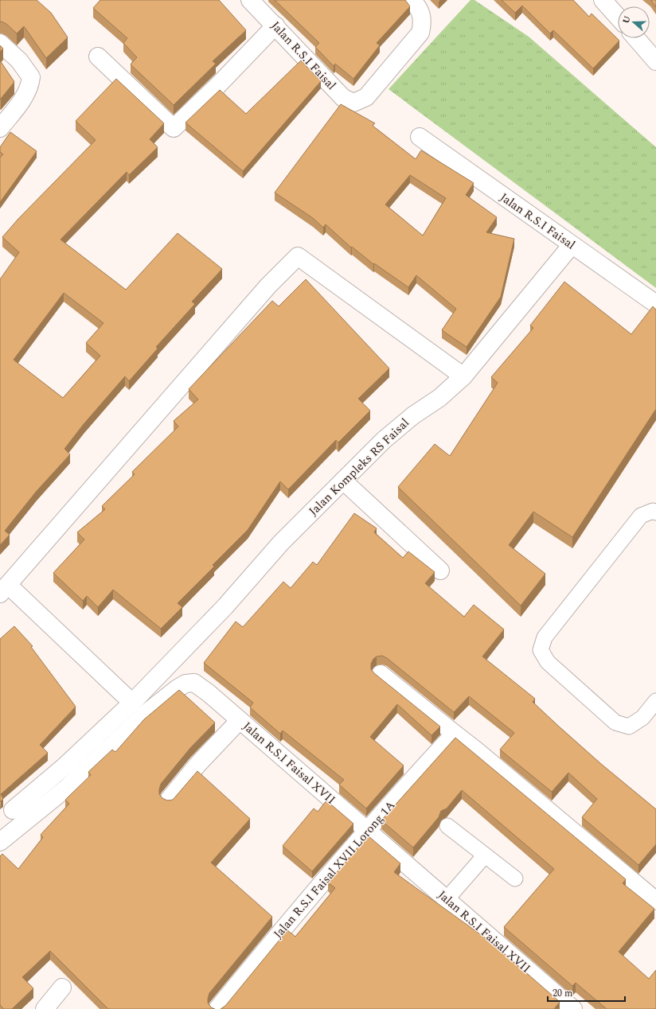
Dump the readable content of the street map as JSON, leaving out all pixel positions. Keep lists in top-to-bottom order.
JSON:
{
  "streets": {
    "street": [
      "Jalan R.S.I Faisal",
      "Jalan Kompleks RS Faisal",
      "Jalan R.S.I Faisal XVII",
      "Jalan R.S.I Faisal XVII Lorong 1A"
    ]
  },
  "crossings": [
    ["Jalan R.S.I Faisal", "Jalan Kompleks RS Faisal"],
    ["Jalan R.S.I Faisal XVII", "Jalan R.S.I Faisal XVII Lorong 1A"]
  ],
  "scale_bar": "20 m",
  "north": "left"
}
